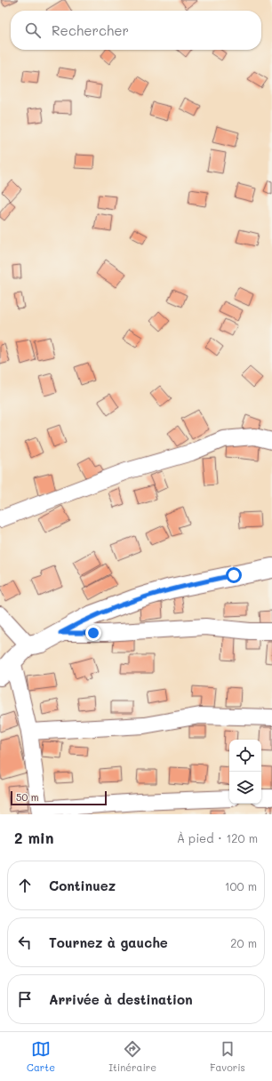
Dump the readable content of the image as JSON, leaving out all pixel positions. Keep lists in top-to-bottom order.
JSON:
{
  "scale_bar": "50 m",
  "page": {
    "search": "Rechercher",
    "scale": "50 m",
    "heading": ["2 min", "À pied · 120 m"],
    "list": [
      ["Continuez", "100 m"],
      ["Tournez à gauche", "20 m"],
      "Arrivée à destination"
    ],
    "nav": ["Carte", "Itinéraire", "Favoris"]
  }
}
